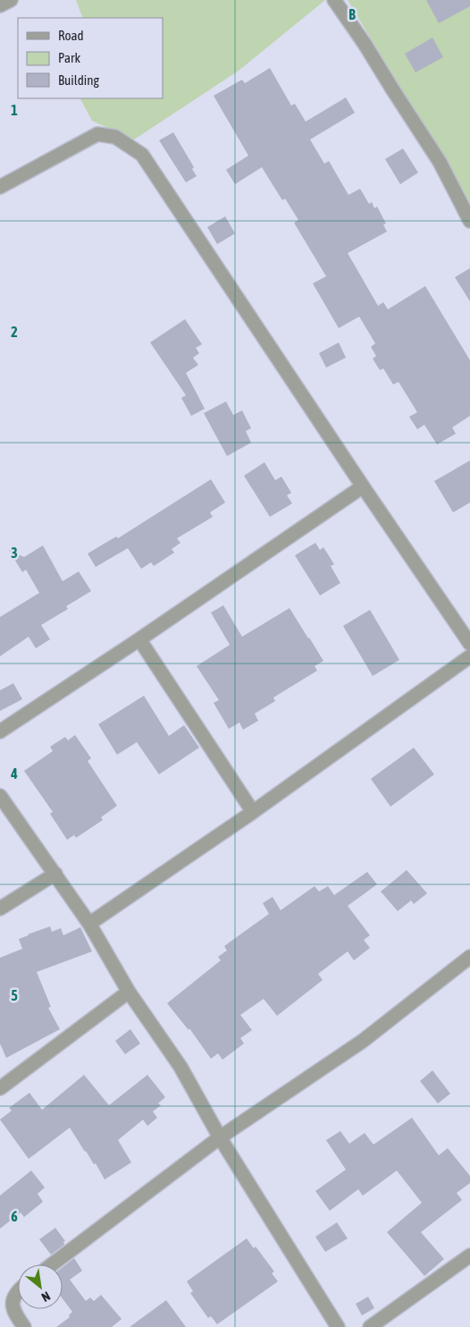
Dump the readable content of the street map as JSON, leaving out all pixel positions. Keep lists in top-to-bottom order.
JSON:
{
  "legend": ["Road", "Park", "Building"],
  "north": "bottom right",
  "grid": {
    "columns": ["B"],
    "rows": [
      "1",
      "2",
      "3",
      "4",
      "5",
      "6"
    ]
  }
}
